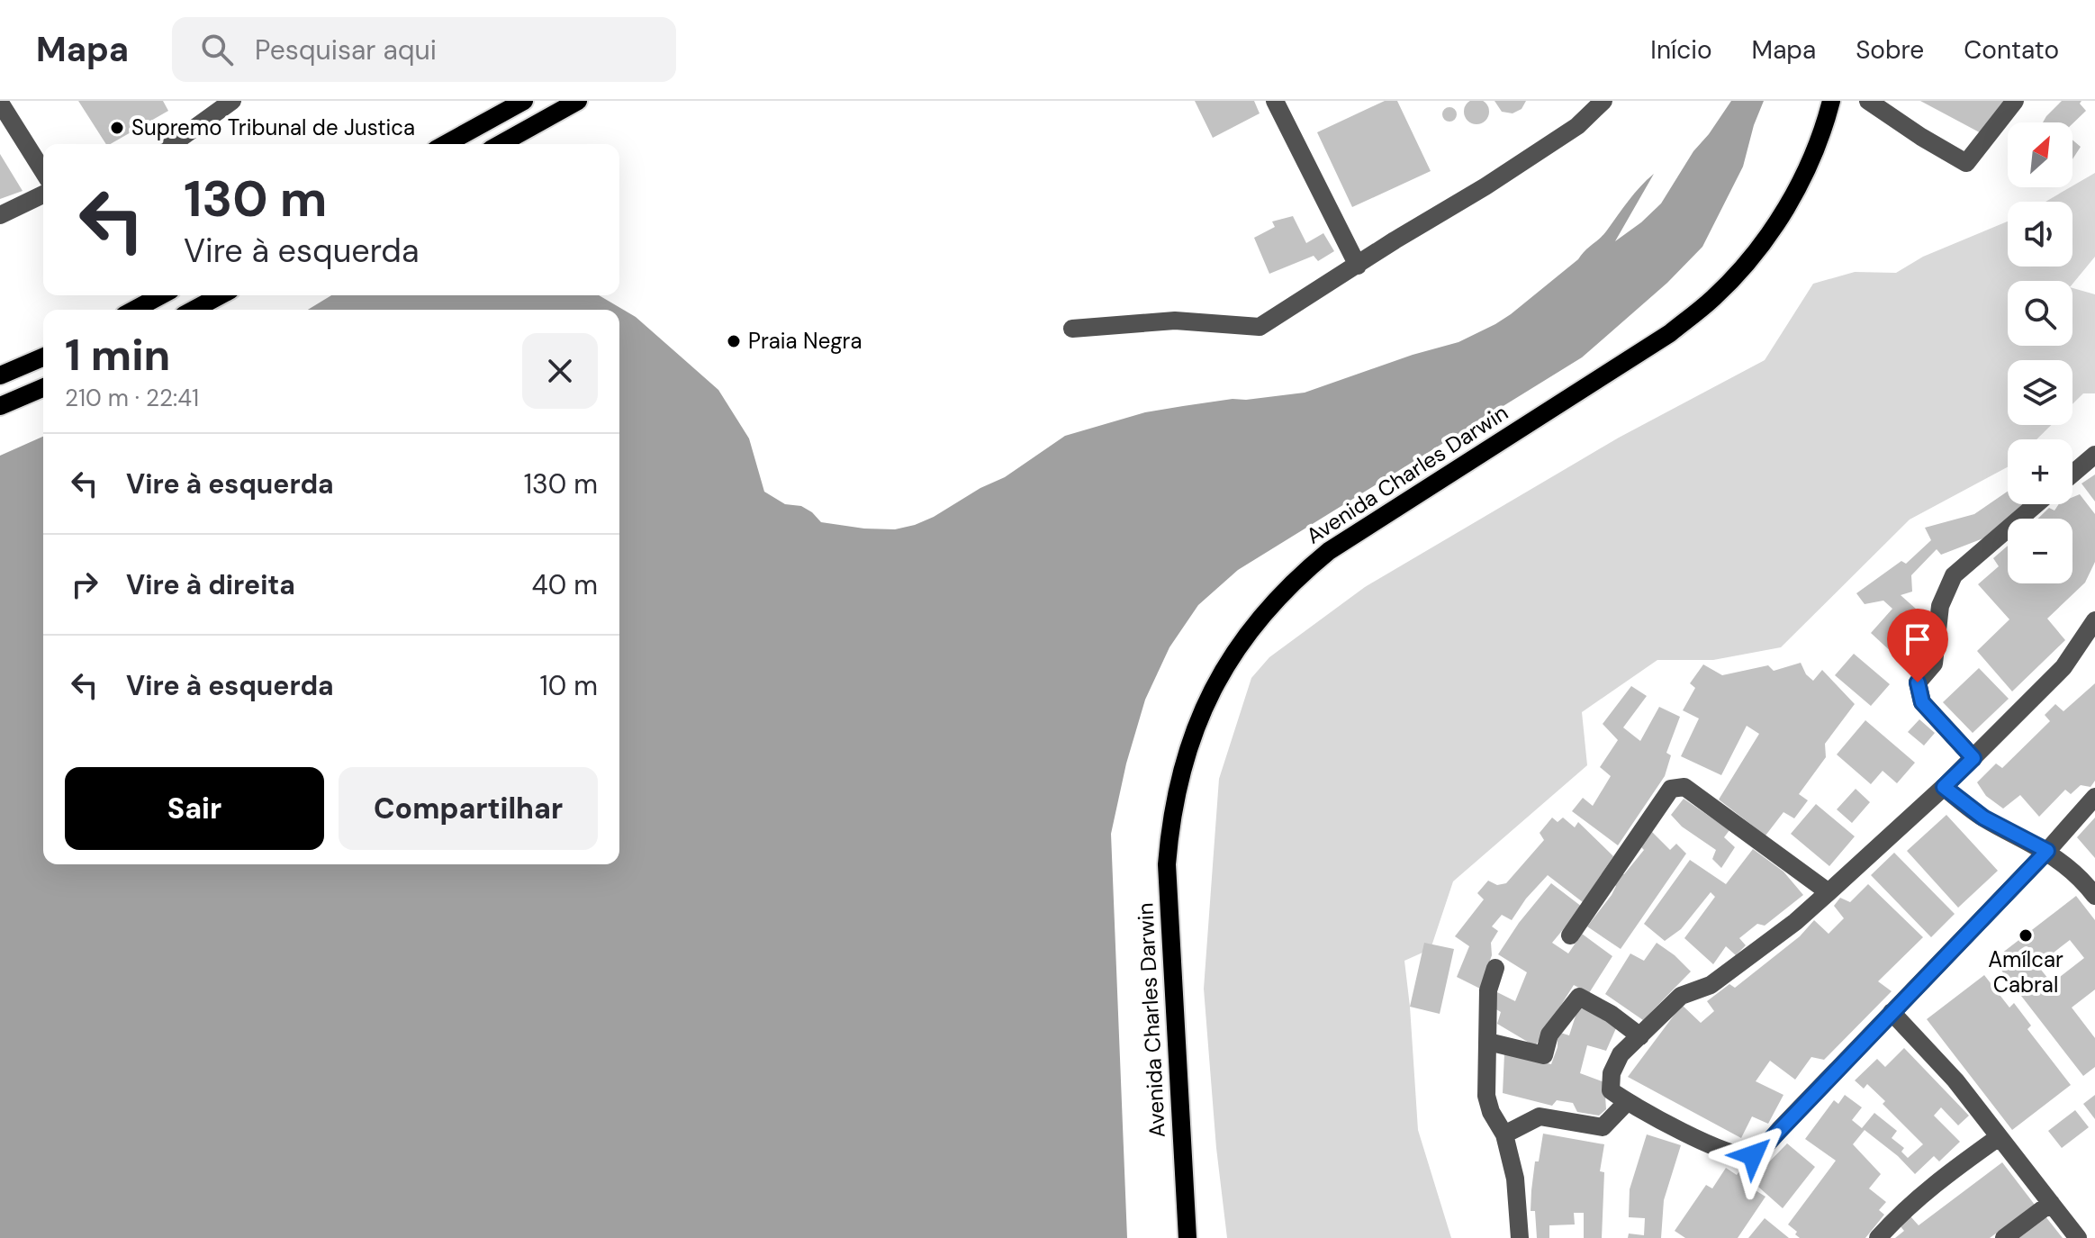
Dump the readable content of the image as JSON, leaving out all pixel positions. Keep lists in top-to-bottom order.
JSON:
{
  "streets": {
    "main road": ["Avenida Charles Darwin"]
  },
  "places": ["Supremo Tribunal de Justica", "Praia Negra", "Amílcar Cabral"],
  "north": "top right",
  "page": {
    "header": "Mapa",
    "search": "Pesquisar aqui",
    "nav": [
      "Início",
      "Mapa",
      "Sobre",
      "Contato"
    ],
    "map_buttons": ["+", "−"],
    "turn": ["130 m", "Vire à esquerda"],
    "heading": ["1 min", "210 m · 22:41"],
    "list": [
      {
        "name": "Vire à esquerda",
        "value": "130 m"
      },
      {
        "name": "Vire à direita",
        "value": "40 m"
      },
      {
        "name": "Vire à esquerda",
        "value": "10 m"
      }
    ],
    "buttons": ["Sair", "Compartilhar"]
  }
}
